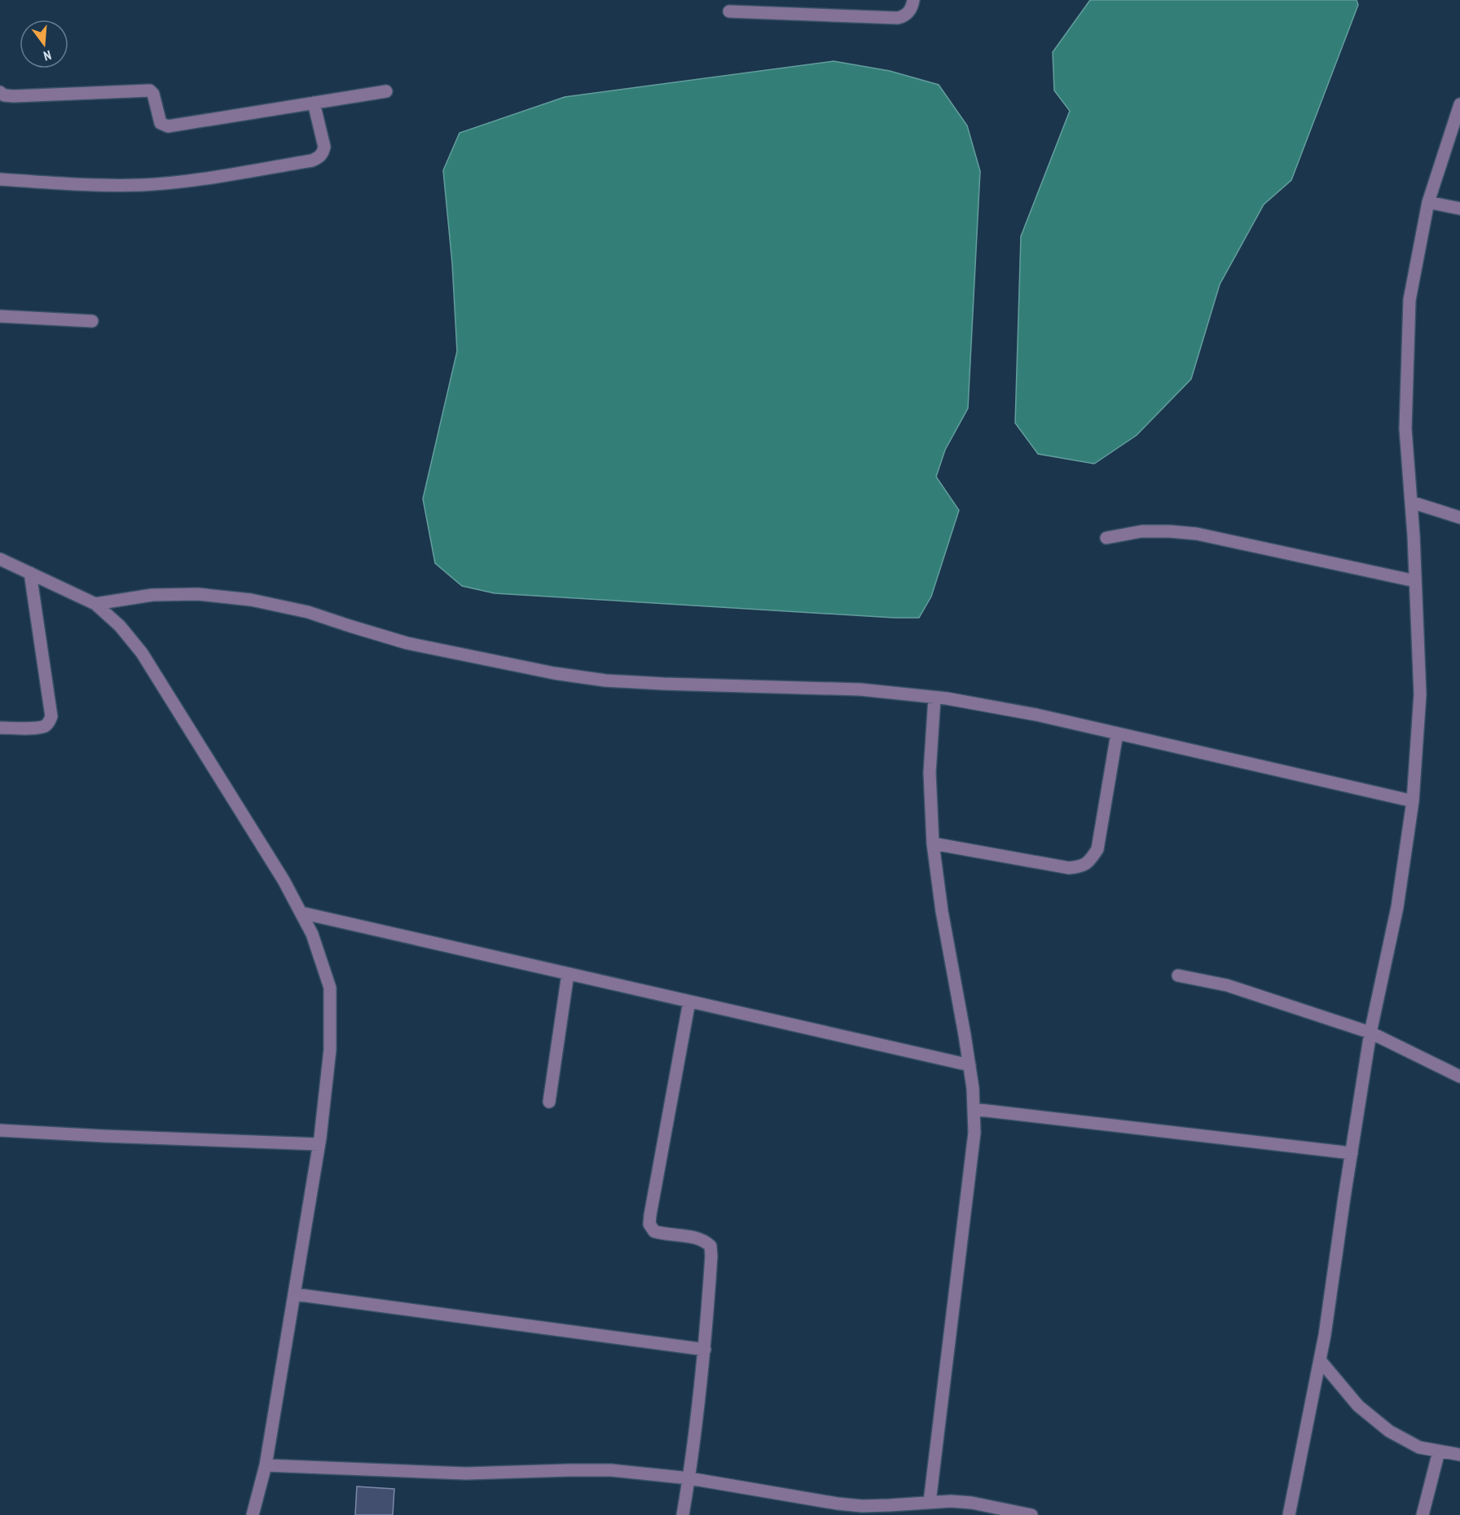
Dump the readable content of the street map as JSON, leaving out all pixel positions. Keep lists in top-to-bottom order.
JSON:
{
  "north": "bottom"
}
